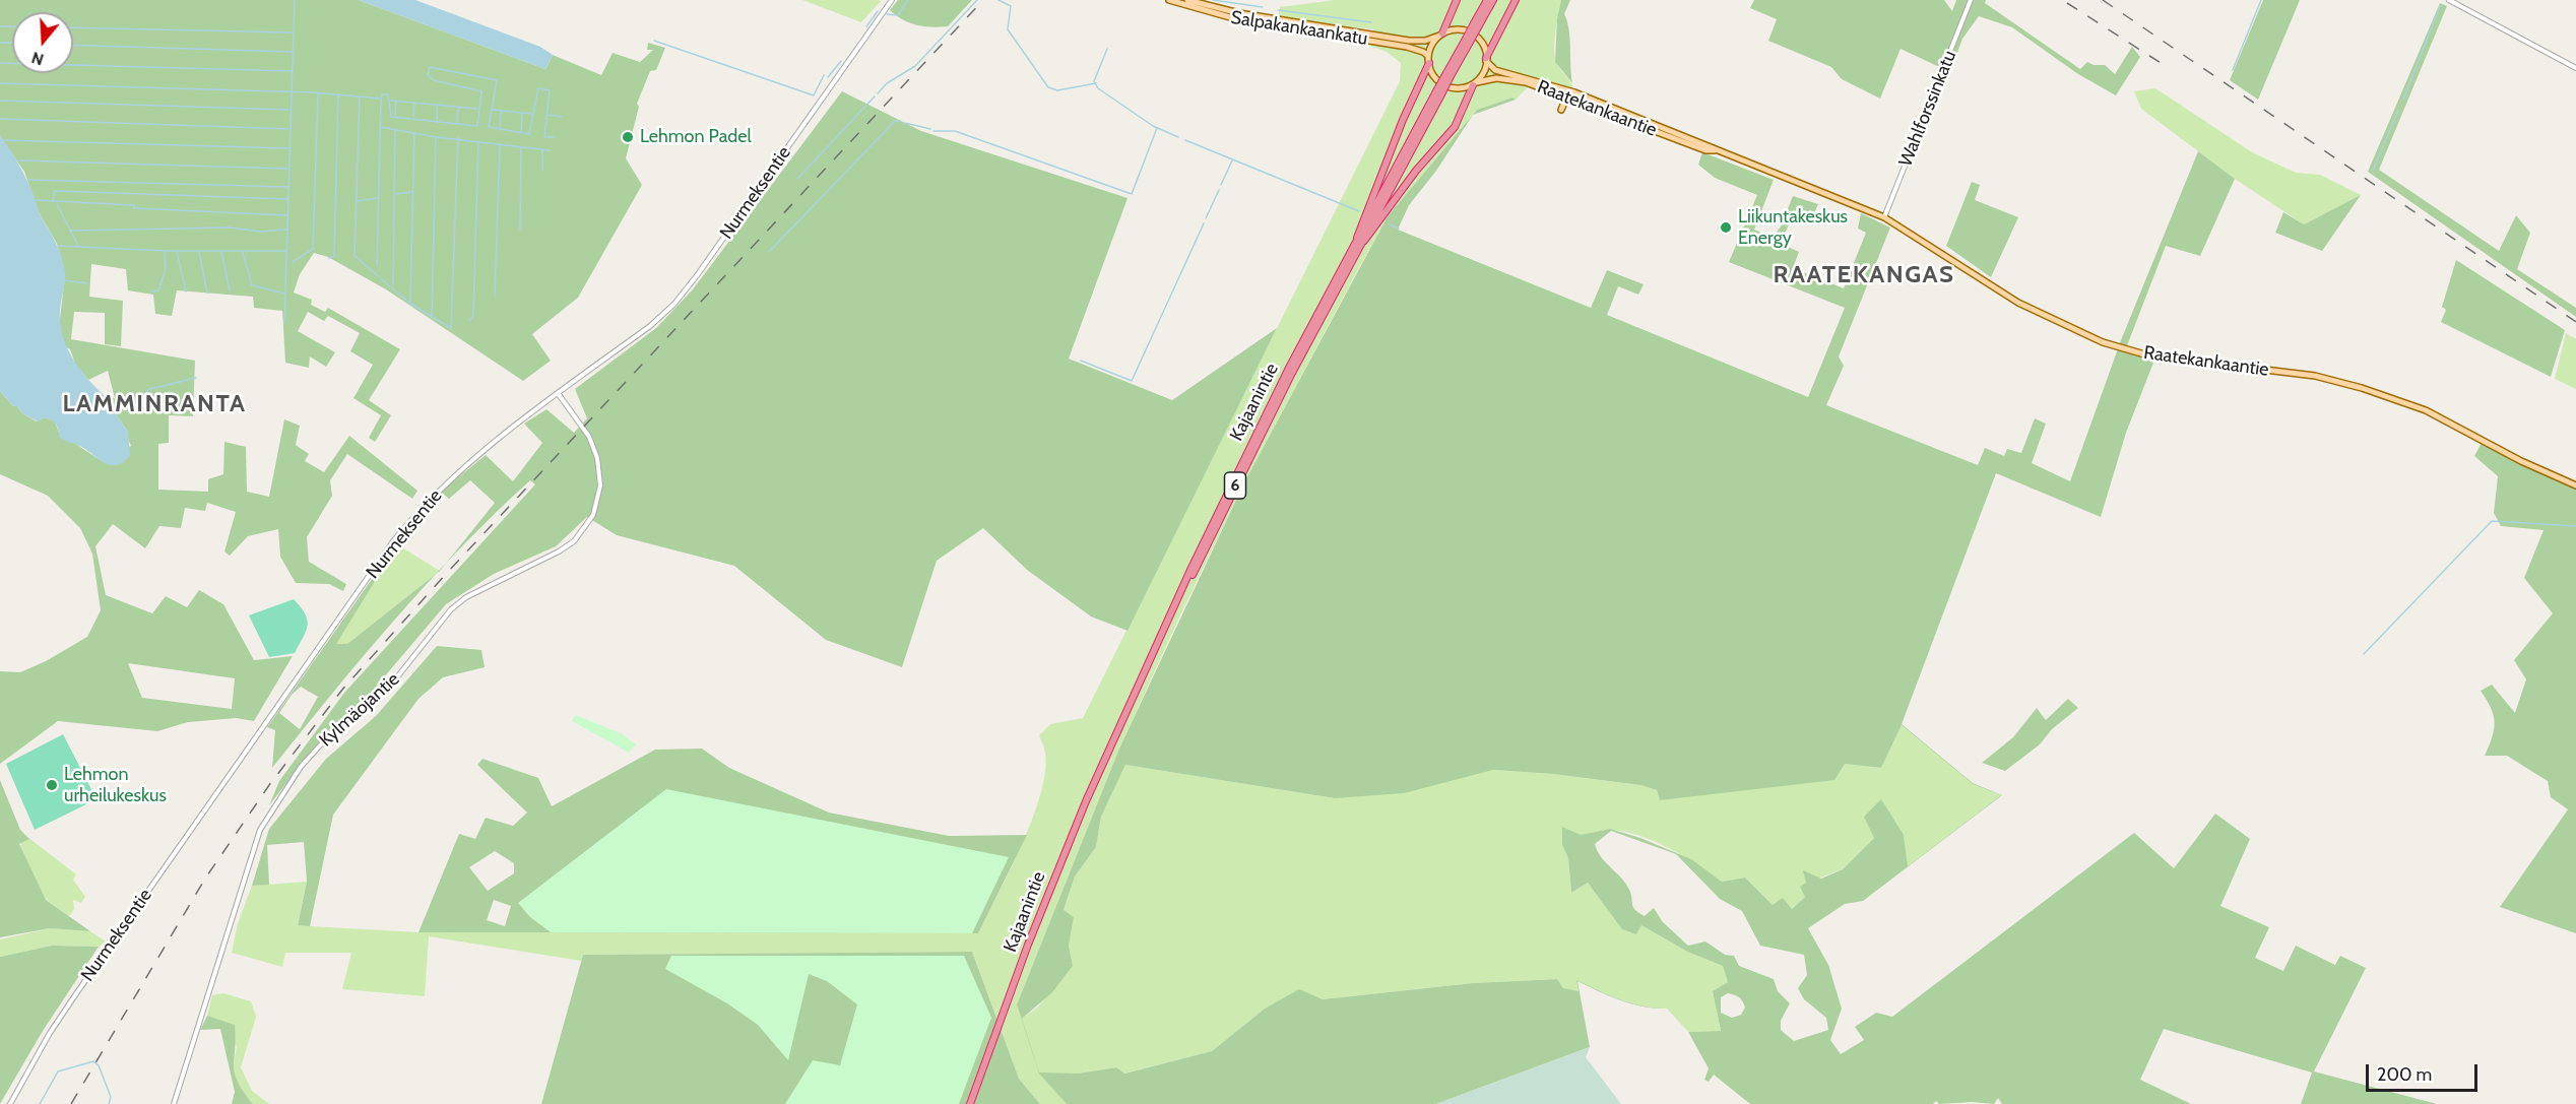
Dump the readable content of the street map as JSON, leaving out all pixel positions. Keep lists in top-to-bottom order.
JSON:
{
  "streets": {
    "highway": ["Kajaanintie", "6"],
    "main road": ["Salpakankaankatu", "Raatekankaantie"],
    "street": ["Wahlforssinkatu", "Nurmeksentie", "Kylmäojantie"]
  },
  "crossings": [
    ["Salpakankaankatu", "Raatekankaantie"],
    ["Raatekankaantie", "Wahlforssinkatu"],
    ["Nurmeksentie", "Kylmäojantie"],
    ["Kajaanintie", "6"]
  ],
  "districts": ["RAATEKANGAS", "LAMMINRANTA"],
  "places": ["Lehmon Padel", "Liikuntakeskus Energy", "Lehmon urheilukeskus"],
  "scale_bar": "200 m",
  "north": "bottom"
}
